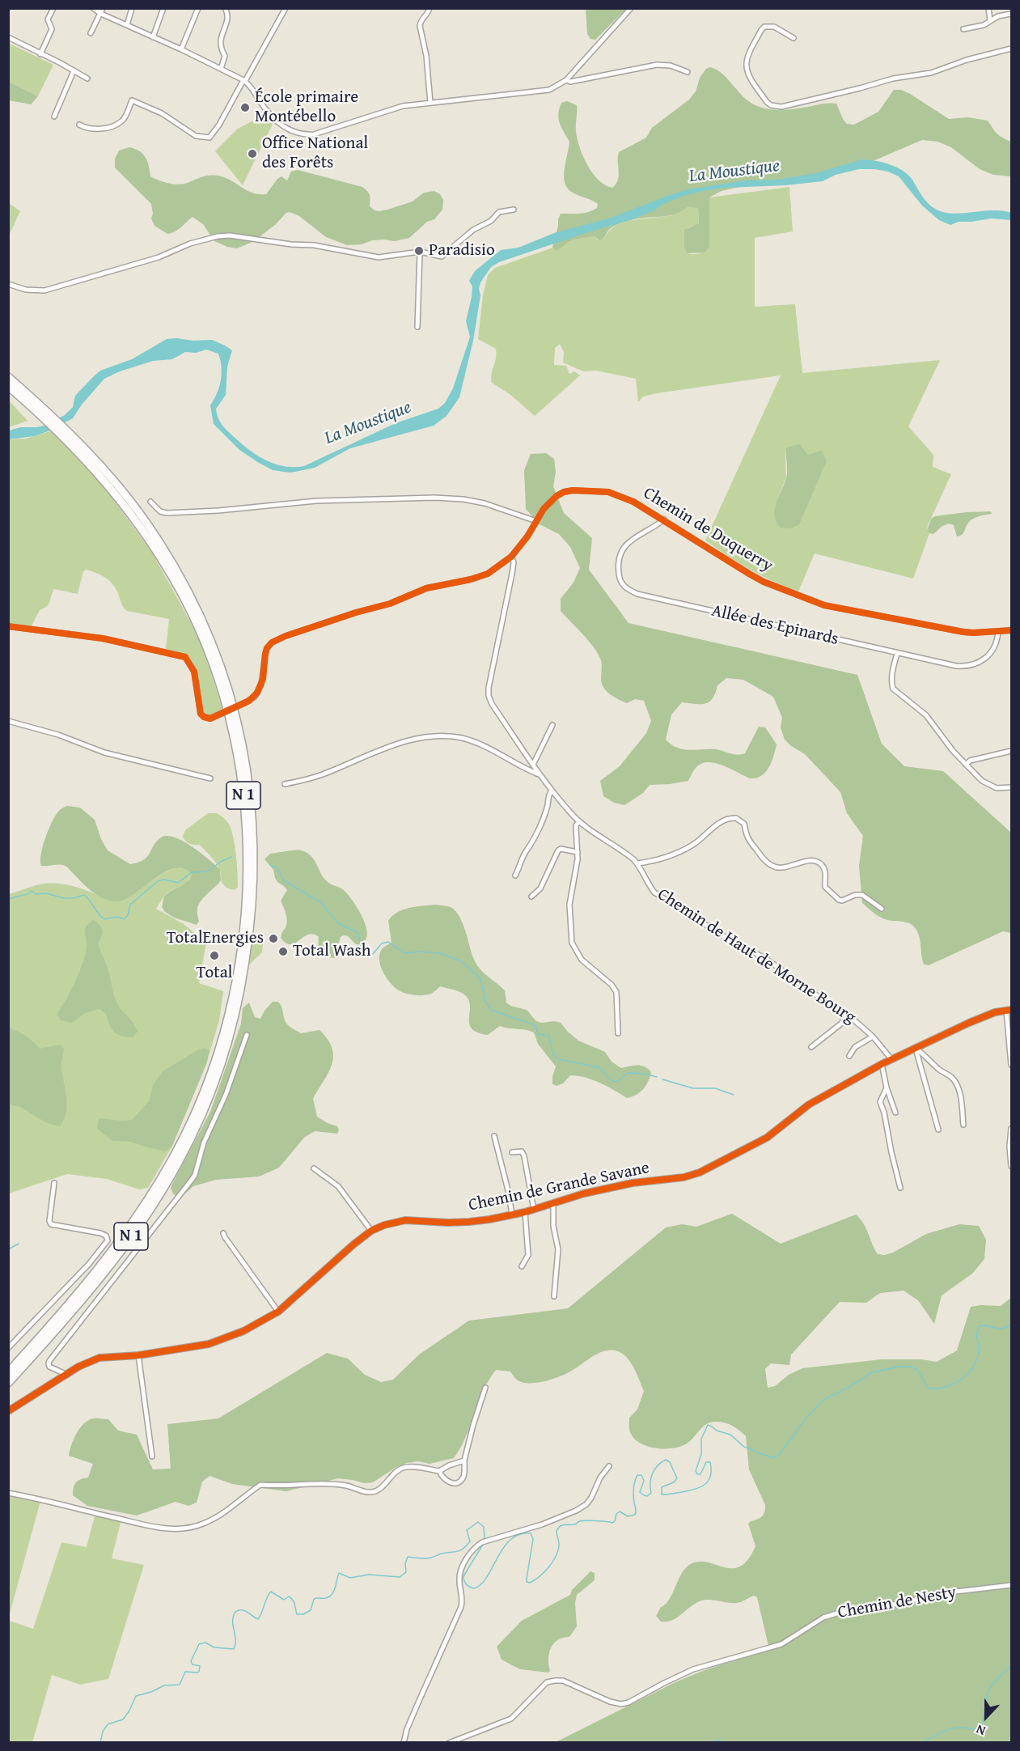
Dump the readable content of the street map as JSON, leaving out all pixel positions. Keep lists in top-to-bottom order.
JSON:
{
  "streets": {
    "highway": ["N 1"],
    "street": [
      "Chemin de Duquerry",
      "Allée des Epinards",
      "Chemin de Haut de Morne Bourg",
      "Chemin de Grande Savane",
      "Chemin de Nesty"
    ]
  },
  "crossings": [
    ["Chemin de Duquerry", "Allée des Epinards"],
    ["Chemin de Duquerry", "Chemin de Haut de Morne Bourg"],
    ["Chemin de Haut de Morne Bourg", "Chemin de Grande Savane"]
  ],
  "water": ["La Moustique"],
  "places": [
    "École primaire Montébello",
    "Office National des Forêts",
    "Paradisio",
    "TotalEnergies",
    "Total Wash",
    "Total"
  ],
  "north": "bottom"
}
